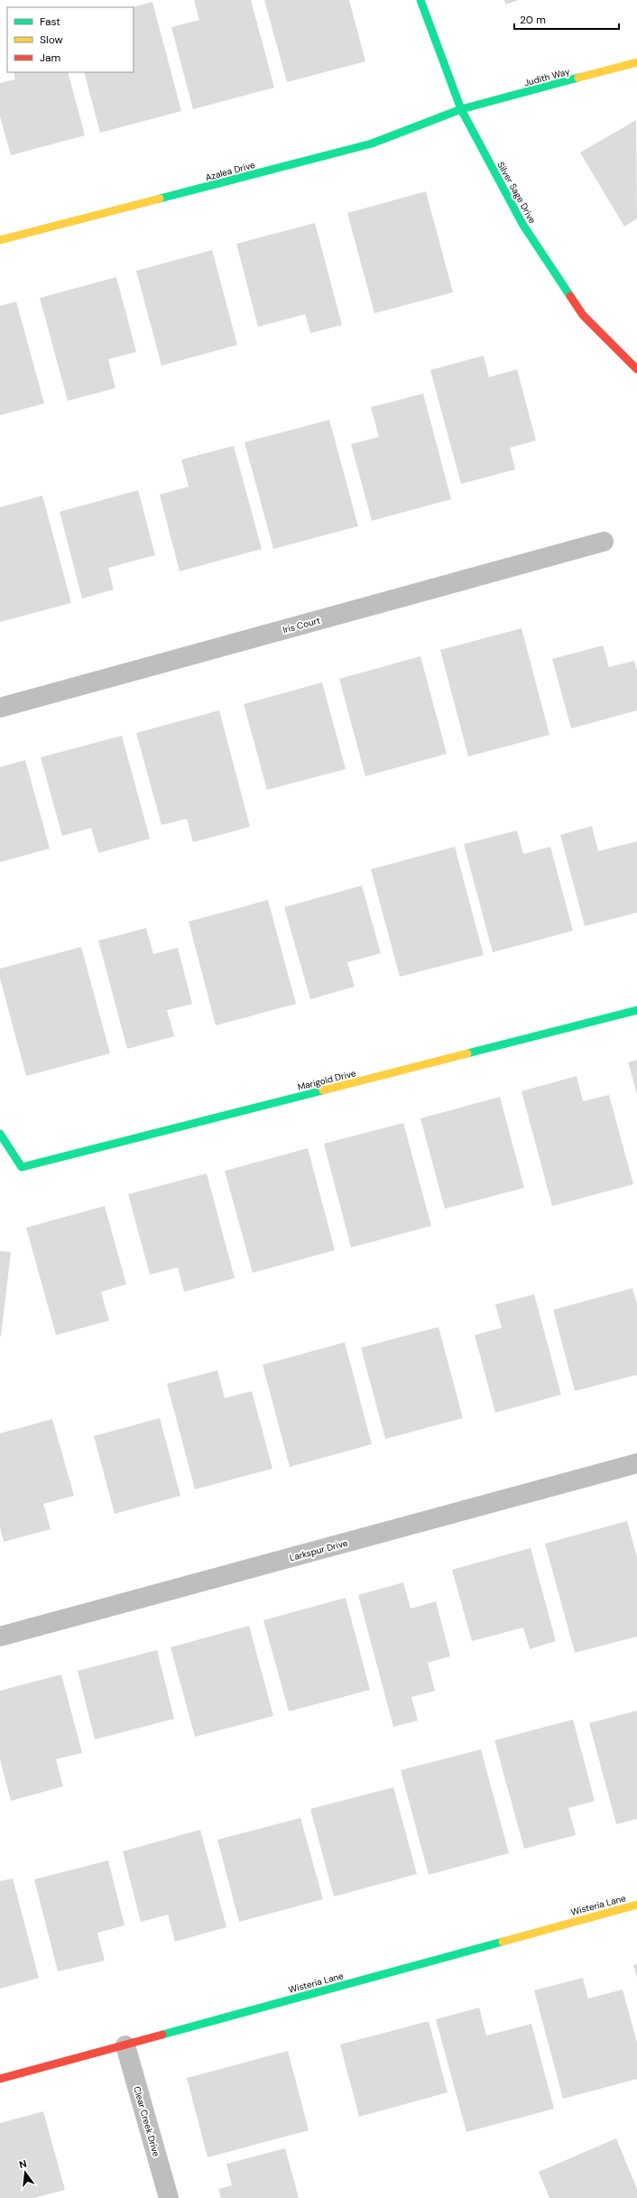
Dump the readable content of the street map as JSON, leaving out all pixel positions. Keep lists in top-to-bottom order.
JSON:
{
  "streets": {
    "street": [
      "Judith Way",
      "Azalea Drive",
      "Silver Sage Drive",
      "Iris Court",
      "Marigold Drive",
      "Larkspur Drive",
      "Wisteria Lane",
      "Clear Creek Drive"
    ]
  },
  "crossings": [
    ["Judith Way", "Azalea Drive"],
    ["Judith Way", "Silver Sage Drive"],
    ["Azalea Drive", "Silver Sage Drive"],
    ["Wisteria Lane", "Clear Creek Drive"]
  ],
  "legend": ["Fast", "Slow", "Jam"],
  "scale_bar": "20 m",
  "north": "top"
}
